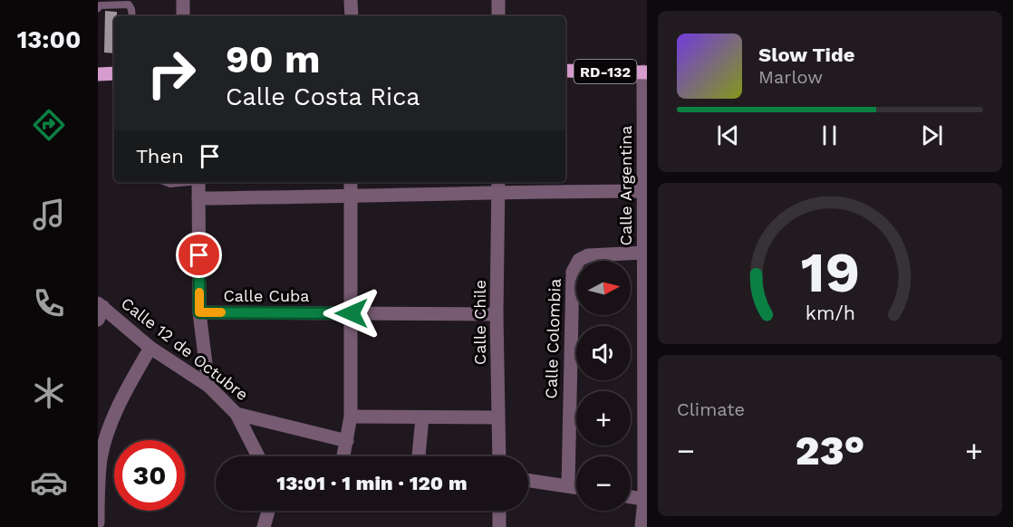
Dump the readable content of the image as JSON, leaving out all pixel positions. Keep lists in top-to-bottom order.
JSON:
{
  "streets": {
    "main road": ["RD-132"],
    "street": [
      "Calle Argentina",
      "Calle Cuba",
      "Calle Chile",
      "Calle Colombia",
      "Calle 12 de Octubre"
    ]
  },
  "crossings": [
    ["RD-132", "Calle Argentina"],
    ["Calle Argentina", "Calle Colombia"],
    ["Calle Cuba", "Calle Chile"]
  ],
  "north": "right",
  "page": {
    "tabs": "13:00",
    "turn": ["90 m", "Calle Costa Rica"],
    "song": ["Slow Tide", "Marlow"],
    "then": "Then",
    "map_buttons": ["+", "−"],
    "tile": "Climate",
    "heat": ["−", "23°", "+"],
    "limit": "30",
    "trip": "13:01 · 1 min · 120 m",
    "gauge": ["19", "km/h"]
  }
}
